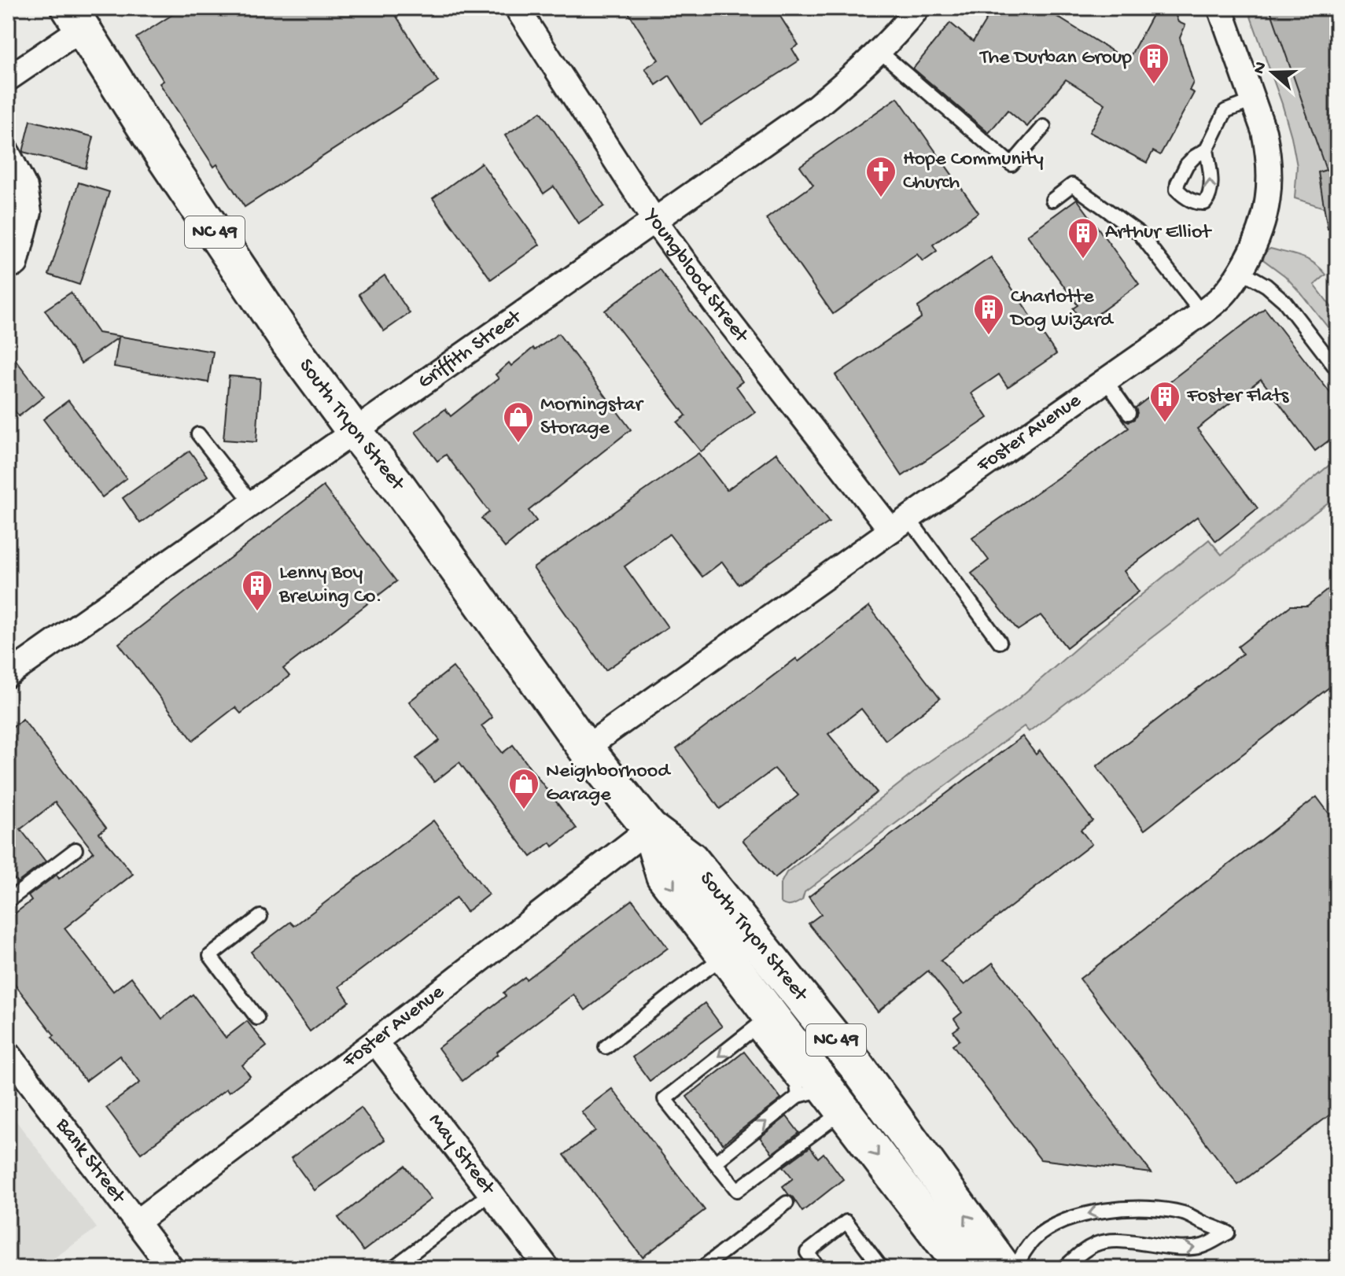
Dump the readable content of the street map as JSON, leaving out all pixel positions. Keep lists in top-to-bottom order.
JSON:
{
  "streets": {
    "main road": ["NC 49", "South Tryon Street"],
    "street": [
      "Youngblood Street",
      "Griffith Street",
      "Foster Avenue",
      "May Street",
      "Bank Street"
    ]
  },
  "crossings": [
    ["Youngblood Street", "Griffith Street"],
    ["Youngblood Street", "Foster Avenue"],
    ["Griffith Street", "South Tryon Street"],
    ["South Tryon Street", "Foster Avenue"],
    ["Foster Avenue", "May Street"],
    ["Foster Avenue", "Bank Street"]
  ],
  "places": {
    "building": [
      "The Durban Group",
      "Arthur Elliot",
      "Charlotte Dog Wizard",
      "Foster Flats",
      "Lenny Boy Brewing Co."
    ],
    "church": ["Hope Community Church"],
    "shop": ["Morningstar Storage", "Neighborhood Garage"]
  },
  "north": "left"
}
